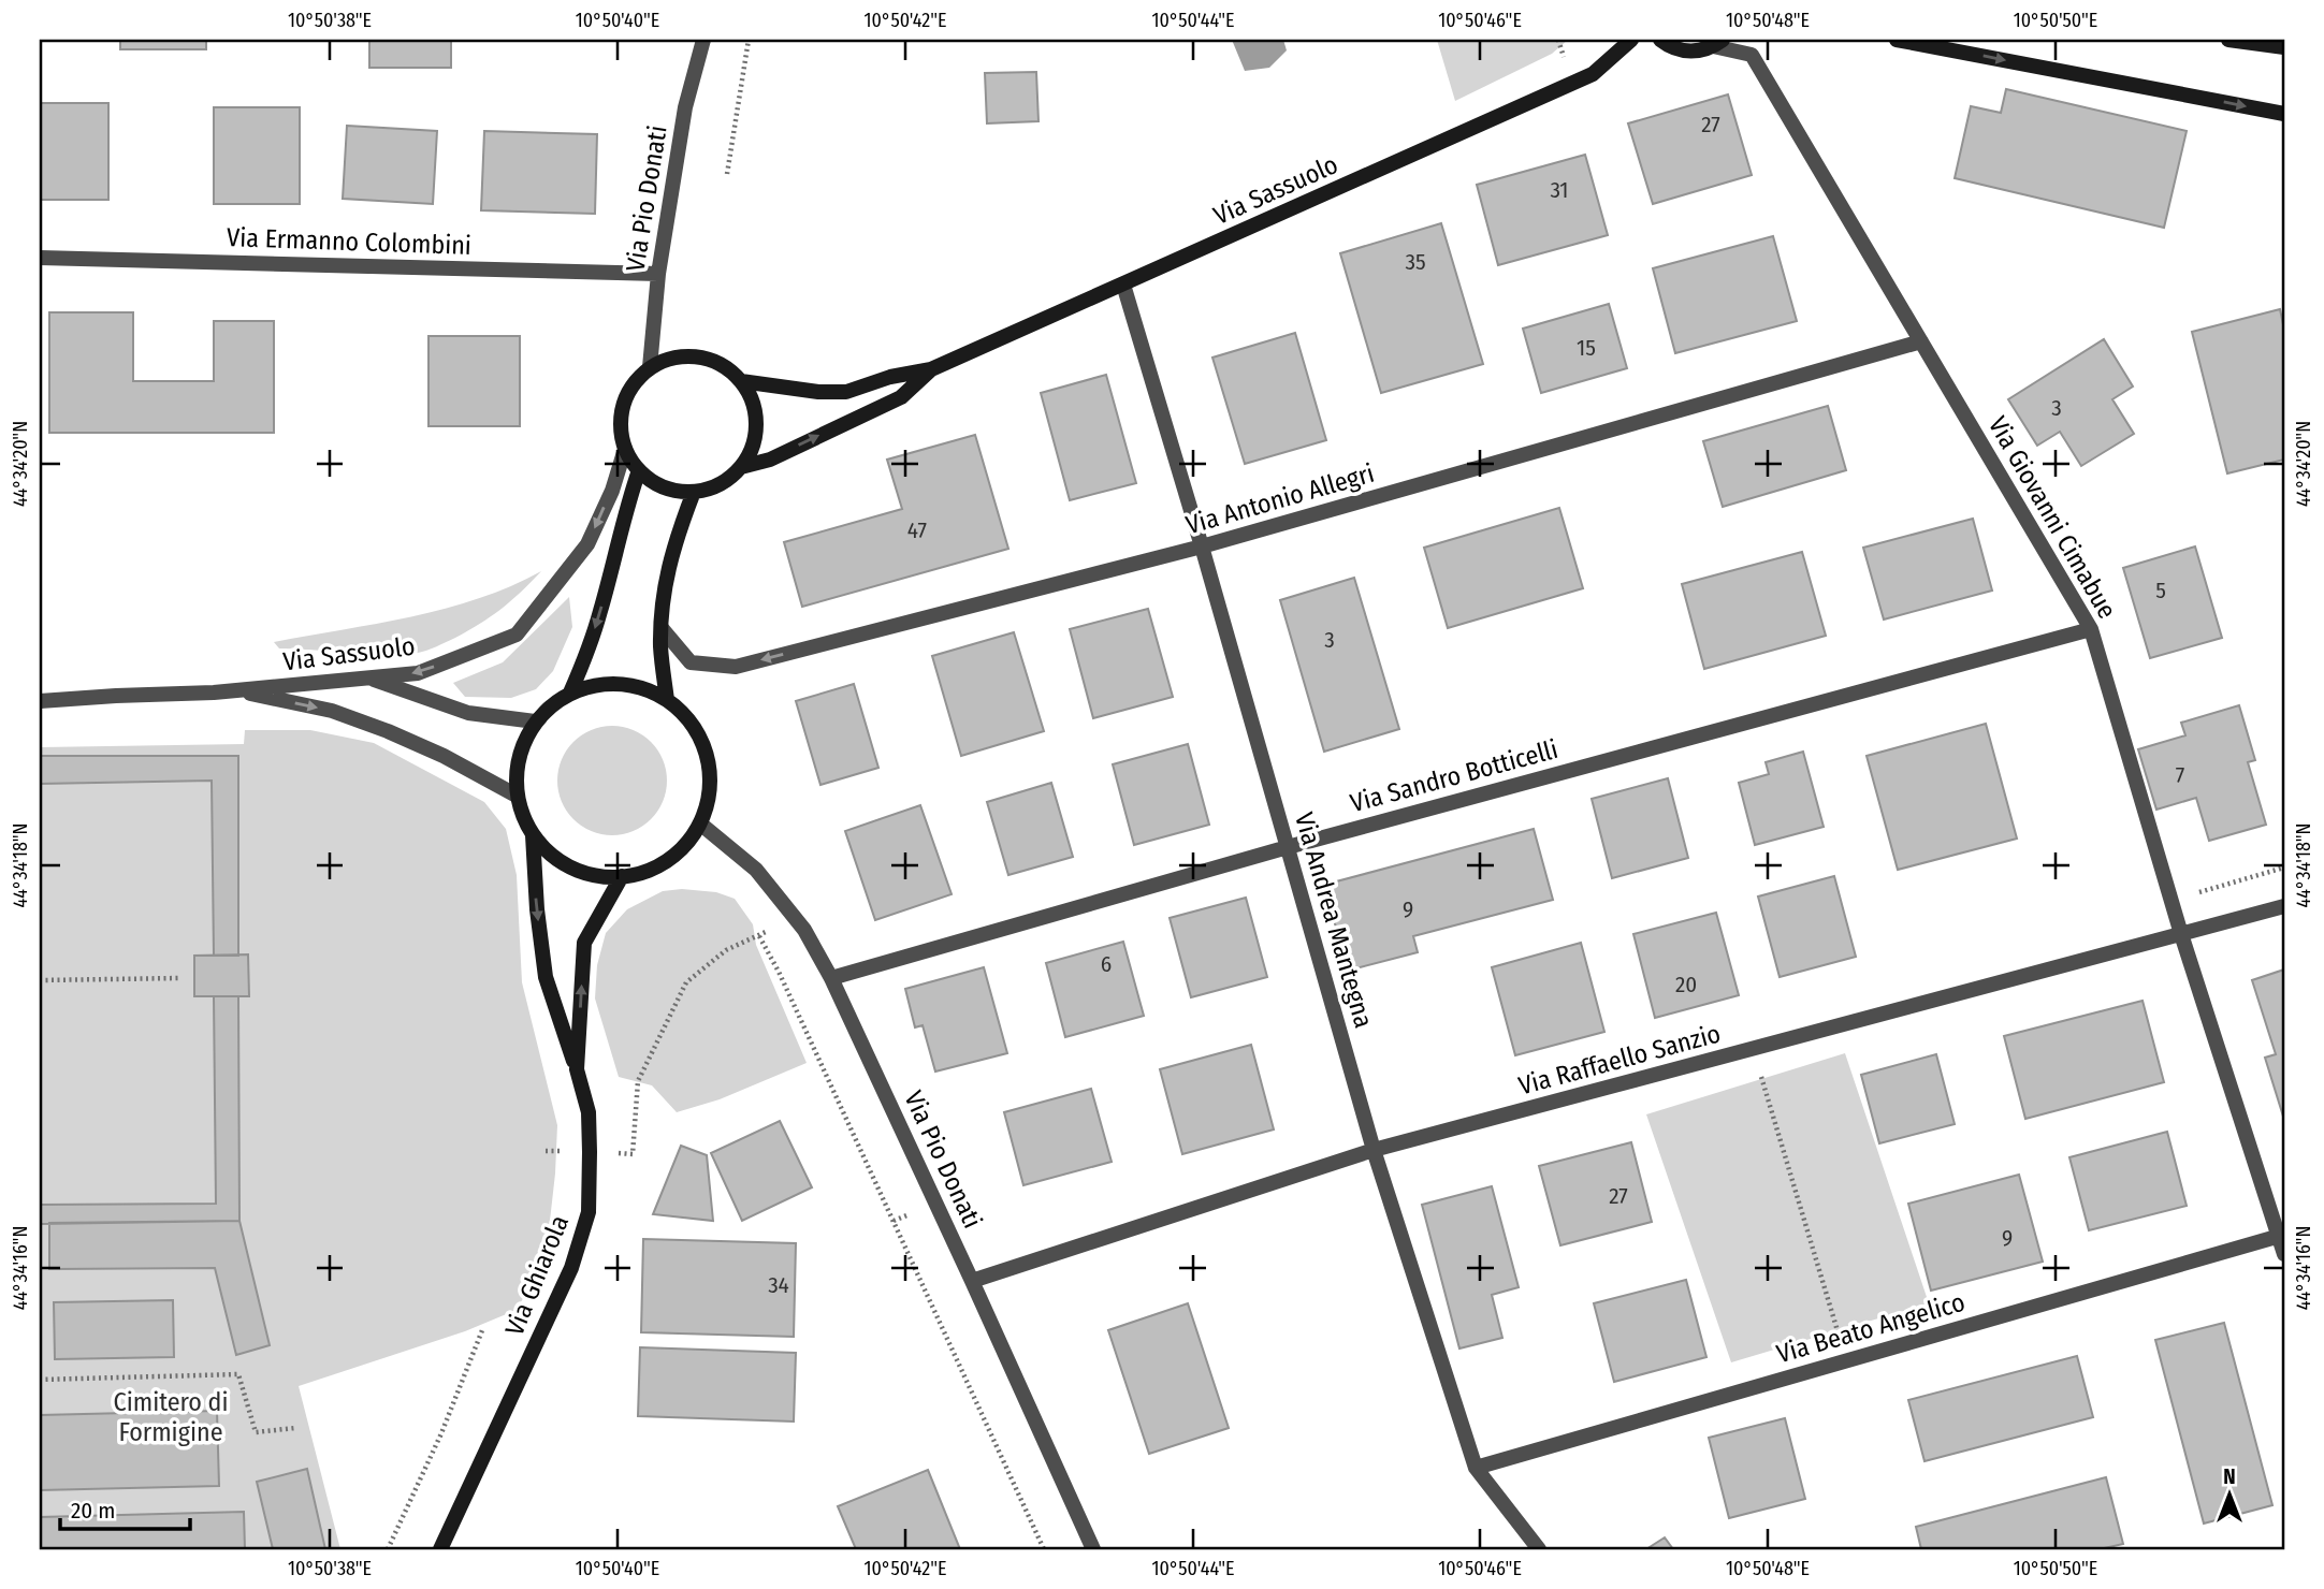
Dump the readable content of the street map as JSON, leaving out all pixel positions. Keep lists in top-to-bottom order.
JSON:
{
  "streets": {
    "street": [
      "Via Sassuolo",
      "Via Pio Donati",
      "Via Ermanno Colombini",
      "Via Antonio Allegri",
      "Via Giovanni Cimabue",
      "Via Sandro Botticelli",
      "Via Andrea Mantegna",
      "Via Raffaello Sanzio",
      "Via Ghiarola",
      "Via Beato Angelico"
    ]
  },
  "crossings": [
    ["Via Sassuolo", "Via Pio Donati"],
    ["Via Sassuolo", "Via Andrea Mantegna"],
    ["Via Sassuolo", "Via Ghiarola"],
    ["Via Pio Donati", "Via Ermanno Colombini"],
    ["Via Pio Donati", "Via Sandro Botticelli"],
    ["Via Pio Donati", "Via Raffaello Sanzio"],
    ["Via Pio Donati", "Via Ghiarola"],
    ["Via Antonio Allegri", "Via Giovanni Cimabue"],
    ["Via Antonio Allegri", "Via Andrea Mantegna"],
    ["Via Giovanni Cimabue", "Via Sandro Botticelli"],
    ["Via Giovanni Cimabue", "Via Raffaello Sanzio"],
    ["Via Giovanni Cimabue", "Via Beato Angelico"],
    ["Via Sandro Botticelli", "Via Andrea Mantegna"],
    ["Via Andrea Mantegna", "Via Raffaello Sanzio"],
    ["Via Andrea Mantegna", "Via Beato Angelico"]
  ],
  "one_way": ["Via Antonio Allegri"],
  "parks": ["Cimitero di Formigine"],
  "house_numbers": [
    "27",
    "31",
    "35",
    "15",
    "3",
    "47",
    "5",
    "3",
    "7",
    "9",
    "6",
    "20",
    "27",
    "9",
    "34"
  ],
  "scale_bar": "20 m",
  "north": "top",
  "coordinates": [
    "10°50'38\"E",
    "10°50'40\"E",
    "10°50'42\"E",
    "10°50'44\"E",
    "10°50'46\"E",
    "10°50'48\"E",
    "10°50'50\"E",
    "44°34'20\"N",
    "44°34'18\"N",
    "44°34'16\"N"
  ]
}
